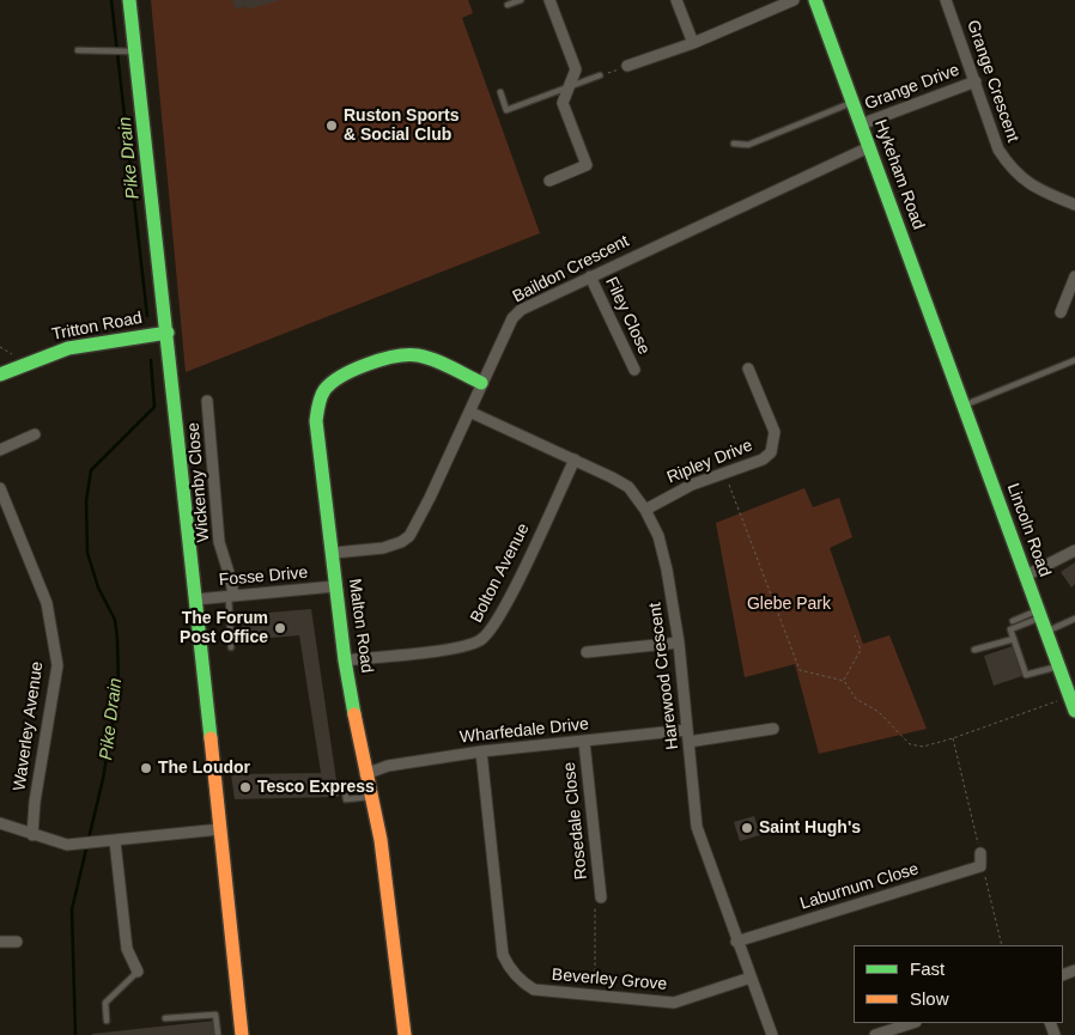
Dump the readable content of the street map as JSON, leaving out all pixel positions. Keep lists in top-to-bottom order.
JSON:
{
  "streets": {
    "street": [
      "Grange Crescent",
      "Grange Drive",
      "Hykeham Road",
      "Baildon Crescent",
      "Filey Close",
      "Tritton Road",
      "Ripley Drive",
      "Wickenby Close",
      "Lincoln Road",
      "Bolton Avenue",
      "Fosse Drive",
      "Malton Road",
      "Harewood Crescent",
      "Waverley Avenue",
      "Wharfedale Drive",
      "Rosedale Close",
      "Laburnum Close",
      "Beverley Grove"
    ]
  },
  "crossings": [
    ["Grange Crescent", "Grange Drive"],
    ["Grange Drive", "Hykeham Road"],
    ["Hykeham Road", "Baildon Crescent"],
    ["Hykeham Road", "Lincoln Road"],
    ["Baildon Crescent", "Filey Close"],
    ["Baildon Crescent", "Malton Road"],
    ["Baildon Crescent", "Harewood Crescent"],
    ["Ripley Drive", "Harewood Crescent"],
    ["Wickenby Close", "Fosse Drive"],
    ["Bolton Avenue", "Malton Road"],
    ["Bolton Avenue", "Harewood Crescent"],
    ["Fosse Drive", "Malton Road"],
    ["Malton Road", "Wharfedale Drive"],
    ["Harewood Crescent", "Wharfedale Drive"],
    ["Harewood Crescent", "Laburnum Close"],
    ["Harewood Crescent", "Beverley Grove"],
    ["Wharfedale Drive", "Rosedale Close"],
    ["Wharfedale Drive", "Beverley Grove"]
  ],
  "water": ["Pike Drain"],
  "parks": ["Glebe Park"],
  "places": [
    "Ruston Sports & Social Club",
    "The Forum Post Office",
    "The Loudor",
    "Tesco Express",
    "Saint Hugh's"
  ],
  "legend": ["Fast", "Slow"]
}
